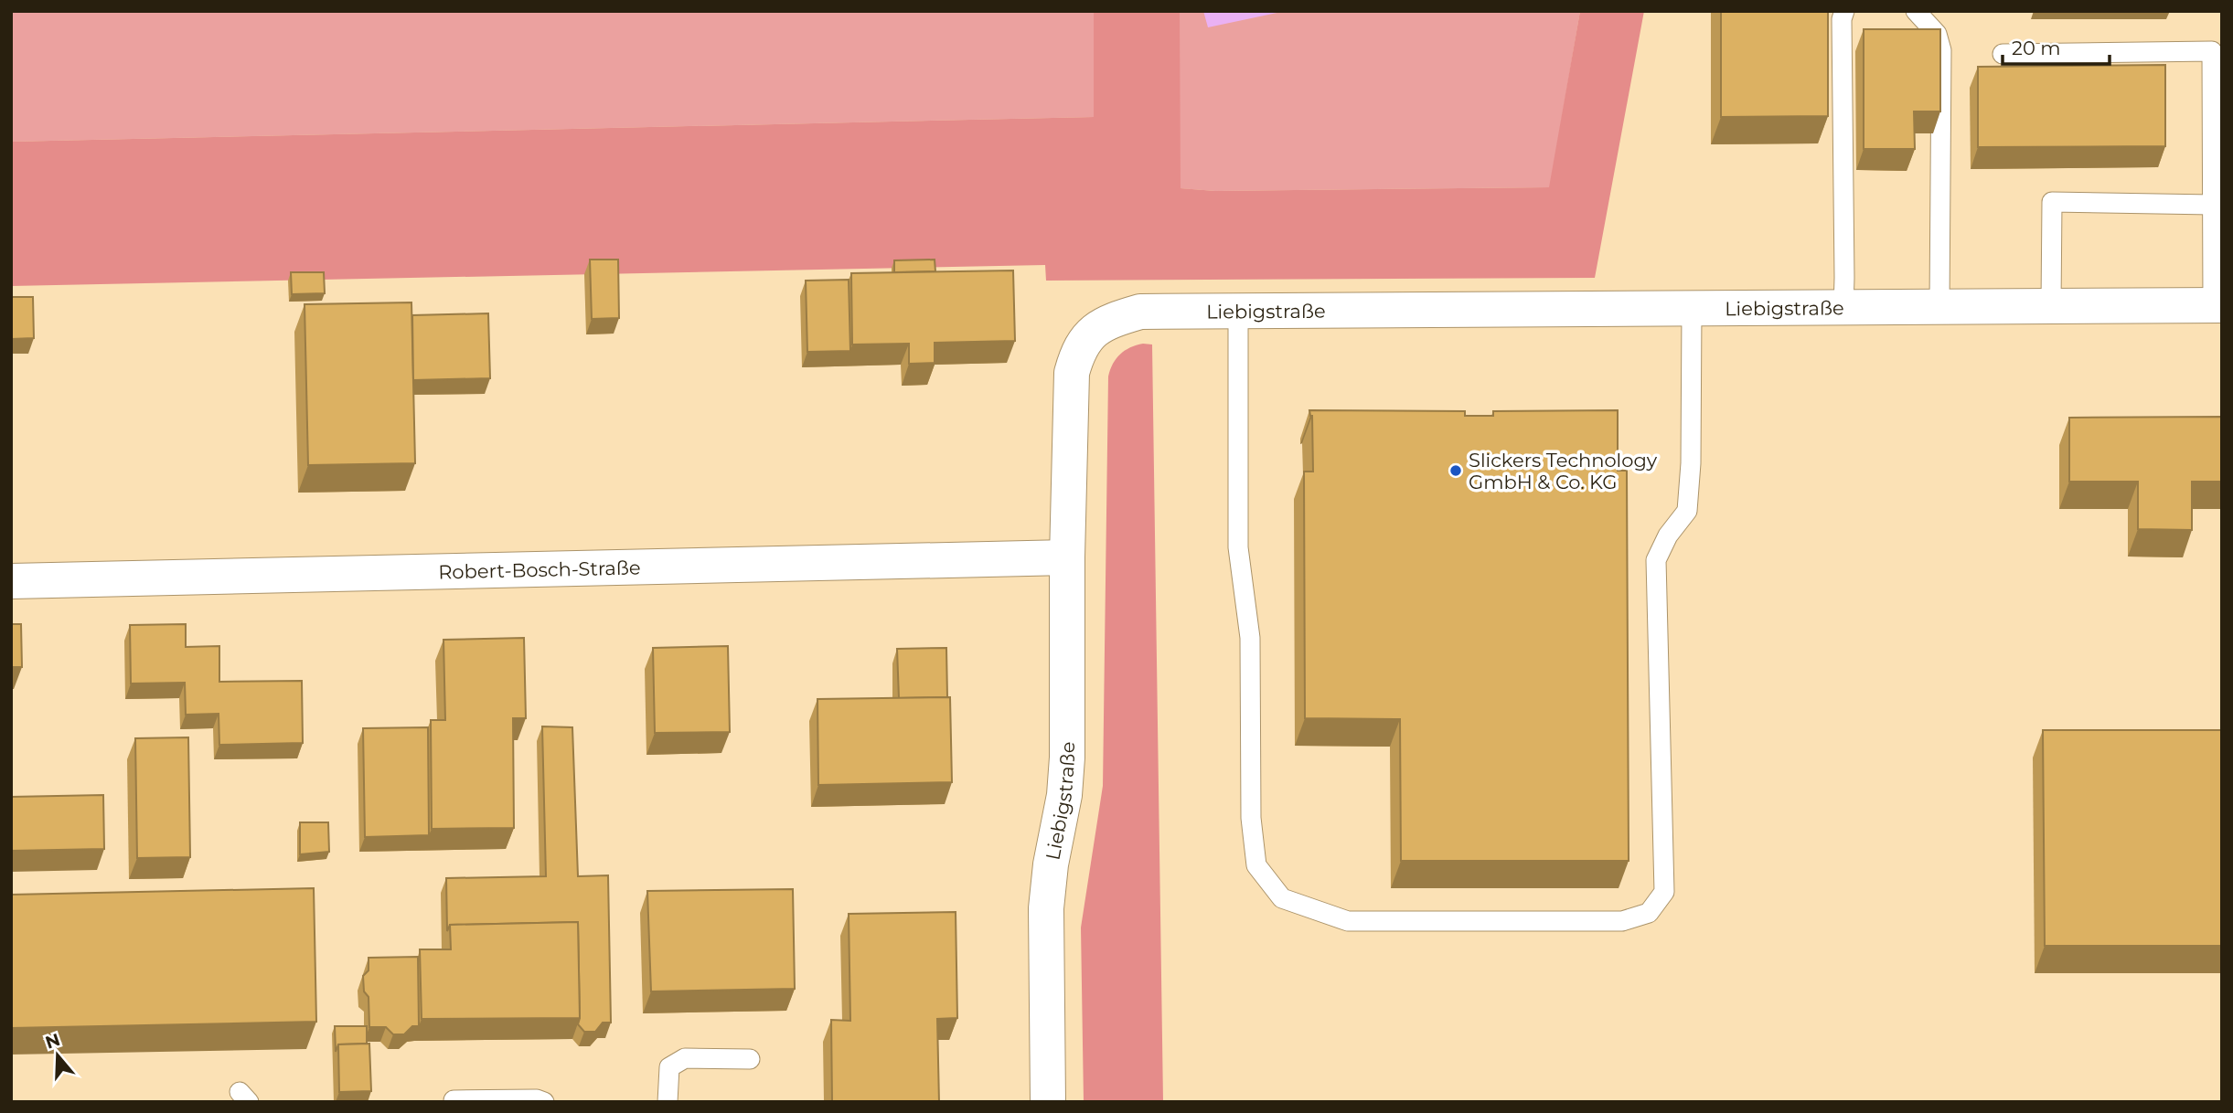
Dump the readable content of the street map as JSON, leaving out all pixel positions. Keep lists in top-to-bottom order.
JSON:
{
  "streets": {
    "street": ["Liebigstraße", "Robert-Bosch-Straße"]
  },
  "crossings": [
    ["Liebigstraße", "Robert-Bosch-Straße"]
  ],
  "places": ["Slickers Technology GmbH & Co. KG"],
  "scale_bar": "20 m",
  "north": "top"
}
